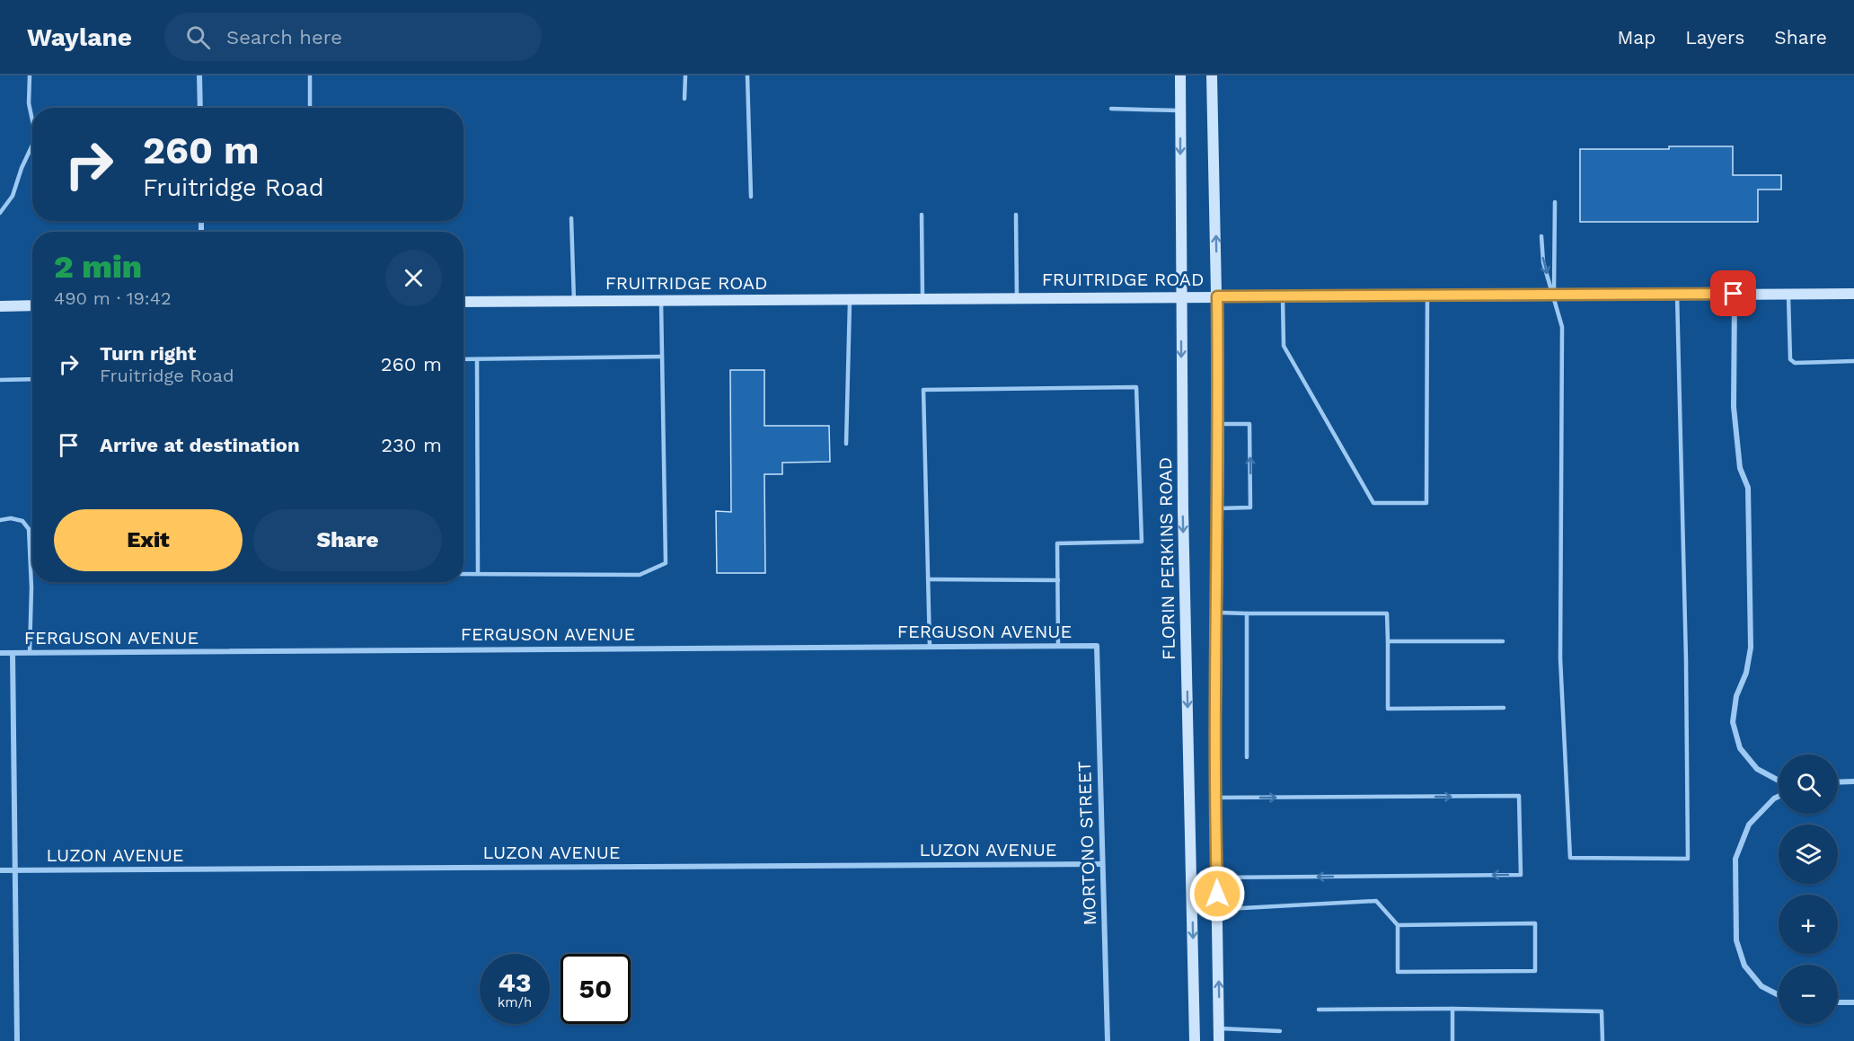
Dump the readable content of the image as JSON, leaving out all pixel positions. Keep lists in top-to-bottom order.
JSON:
{
  "streets": {
    "main road": ["FRUITRIDGE ROAD", "FLORIN PERKINS ROAD"],
    "street": ["FERGUSON AVENUE", "MORTONO STREET", "LUZON AVENUE"]
  },
  "crossings": [
    ["FRUITRIDGE ROAD", "FLORIN PERKINS ROAD"],
    ["FERGUSON AVENUE", "MORTONO STREET"],
    ["MORTONO STREET", "LUZON AVENUE"]
  ],
  "page": {
    "header": "Waylane",
    "search": "Search here",
    "nav": ["Map", "Layers", "Share"],
    "turn": ["260 m", "Fruitridge Road"],
    "heading": ["2 min", "490 m · 19:42"],
    "list": [
      {
        "name": "Turn right",
        "note": "Fruitridge Road",
        "value": "260 m"
      },
      {
        "name": "Arrive at destination",
        "value": "230 m"
      }
    ],
    "buttons": ["Exit", "Share"],
    "map_buttons": ["+", "−"],
    "speed": "43 km/h",
    "limit": "50"
  }
}
